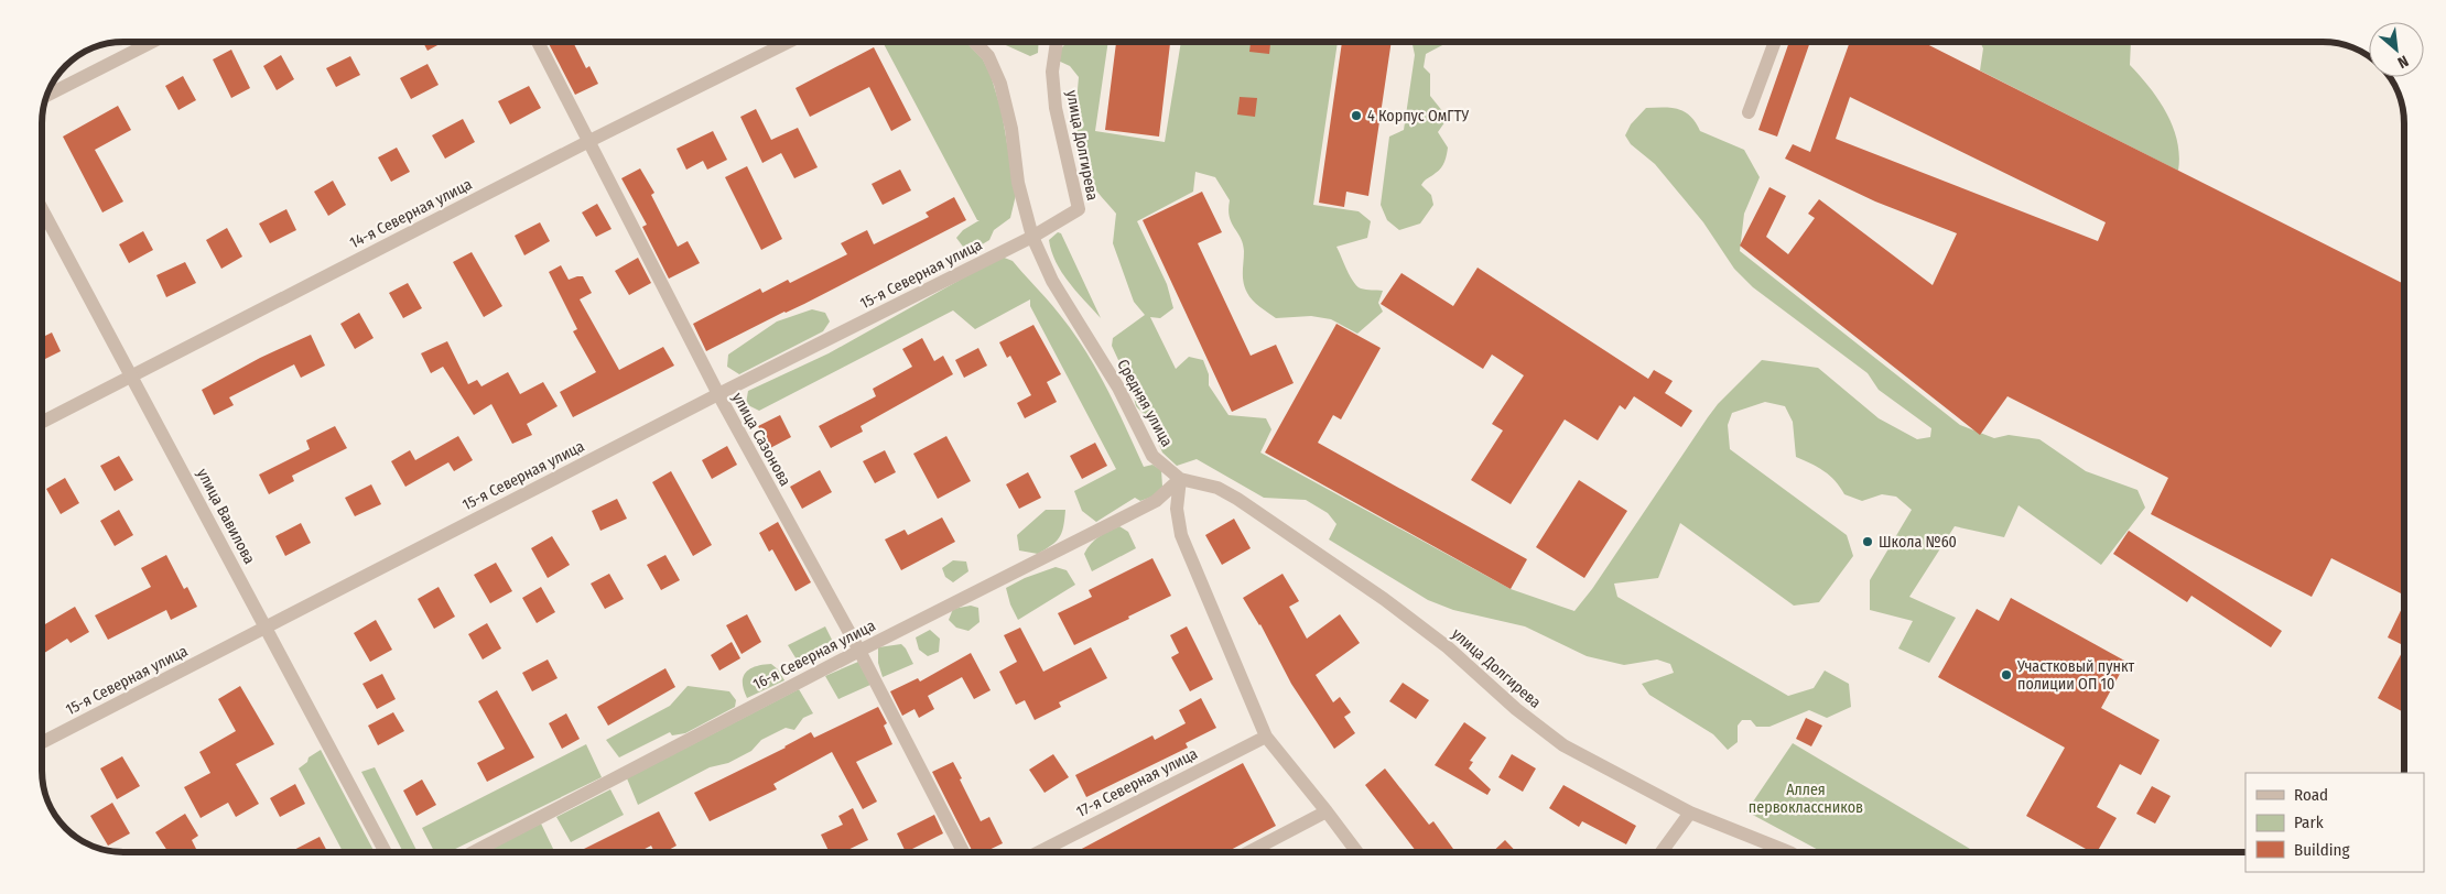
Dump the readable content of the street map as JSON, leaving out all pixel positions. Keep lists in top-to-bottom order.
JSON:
{
  "streets": {
    "street": [
      "улица Долгирева",
      "14-я Северная улица",
      "15-я Северная улица",
      "Средняя улица",
      "улица Сазонова",
      "улица Вавилова",
      "16-я Северная улица",
      "17-я Северная улица"
    ]
  },
  "crossings": [
    ["улица Долгирева", "15-я Северная улица"],
    ["улица Долгирева", "Средняя улица"],
    ["улица Долгирева", "16-я Северная улица"],
    ["14-я Северная улица", "улица Сазонова"],
    ["14-я Северная улица", "улица Вавилова"],
    ["15-я Северная улица", "Средняя улица"],
    ["15-я Северная улица", "улица Сазонова"],
    ["15-я Северная улица", "улица Вавилова"],
    ["Средняя улица", "16-я Северная улица"],
    ["улица Сазонова", "16-я Северная улица"]
  ],
  "parks": ["Аллея первоклассников"],
  "places": ["4 Корпус ОмГТУ", "Школа №60", "Участковый пункт полиции ОП 10"],
  "legend": ["Road", "Park", "Building"],
  "north": "bottom right"
}
